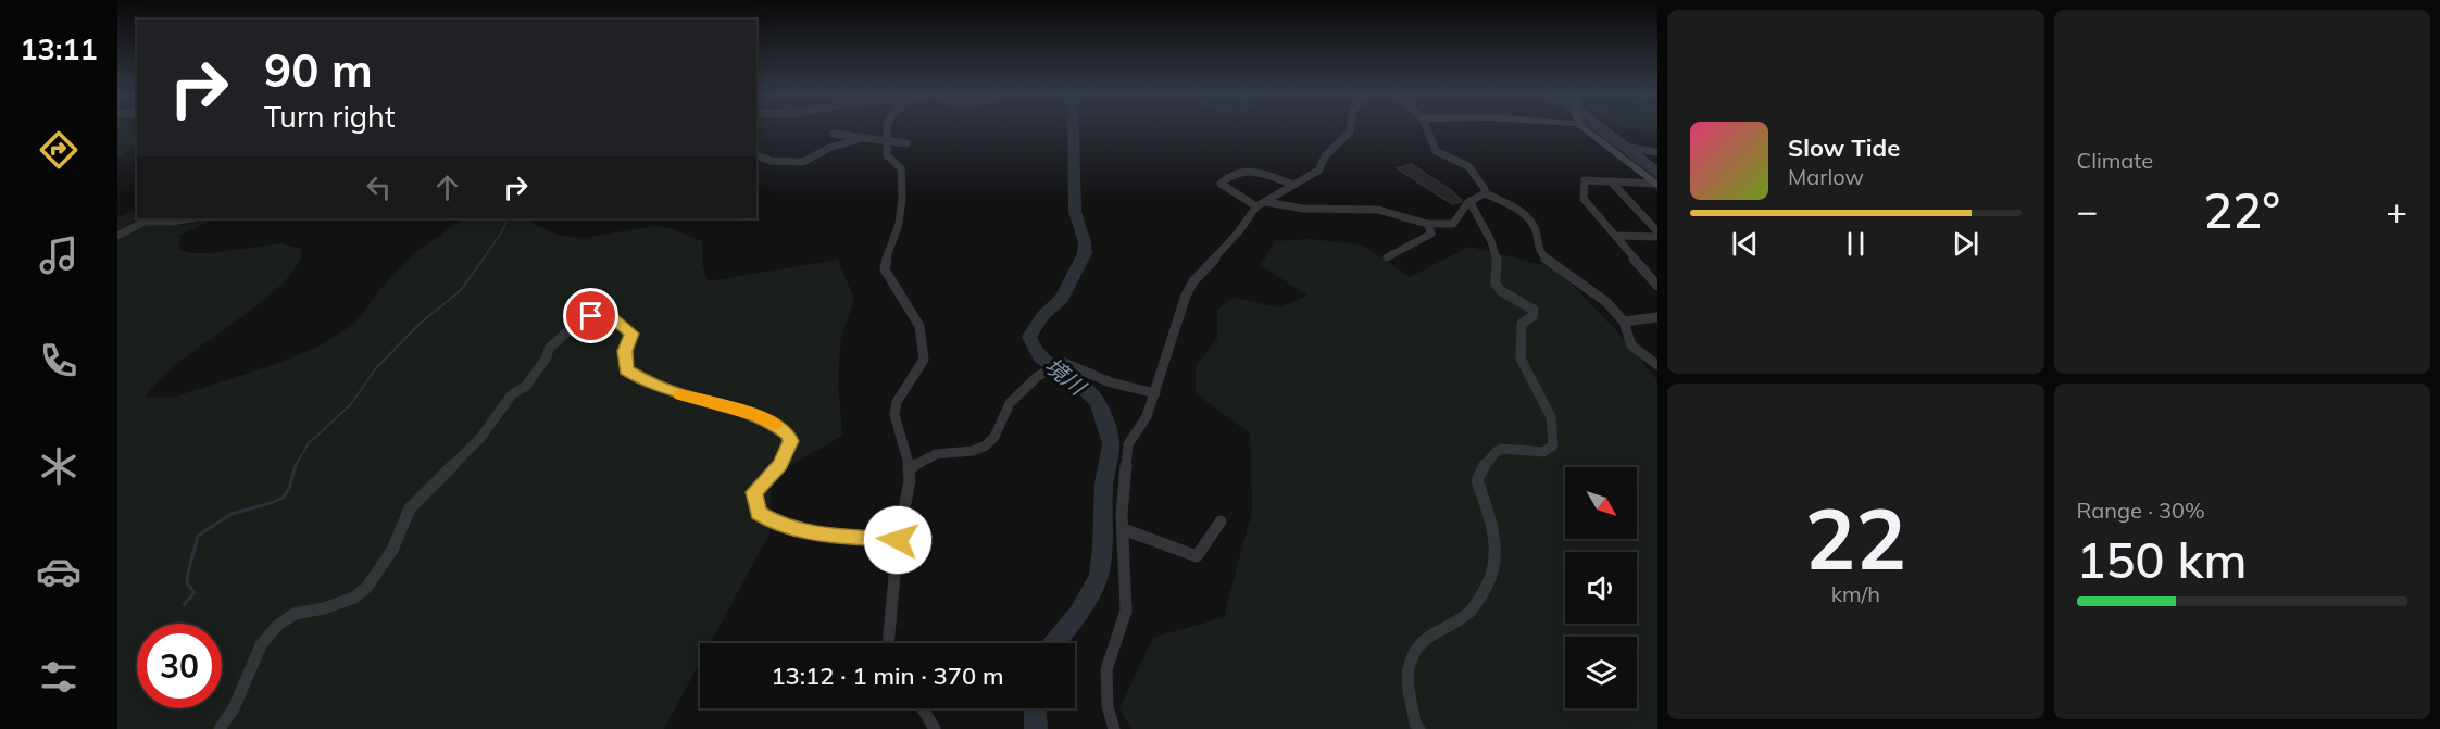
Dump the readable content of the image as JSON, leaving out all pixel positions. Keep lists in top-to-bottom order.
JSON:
{
  "water": ["境川"],
  "north": "bottom right",
  "page": {
    "tabs": "13:11",
    "tile": [
      "Climate",
      ["22", "km/h"],
      ["Range · 30%", "150 km"]
    ],
    "turn": ["90 m", "Turn right"],
    "song": ["Slow Tide", "Marlow"],
    "heat": ["−", "22°", "+"],
    "limit": "30",
    "trip": "13:12 · 1 min · 370 m"
  }
}
